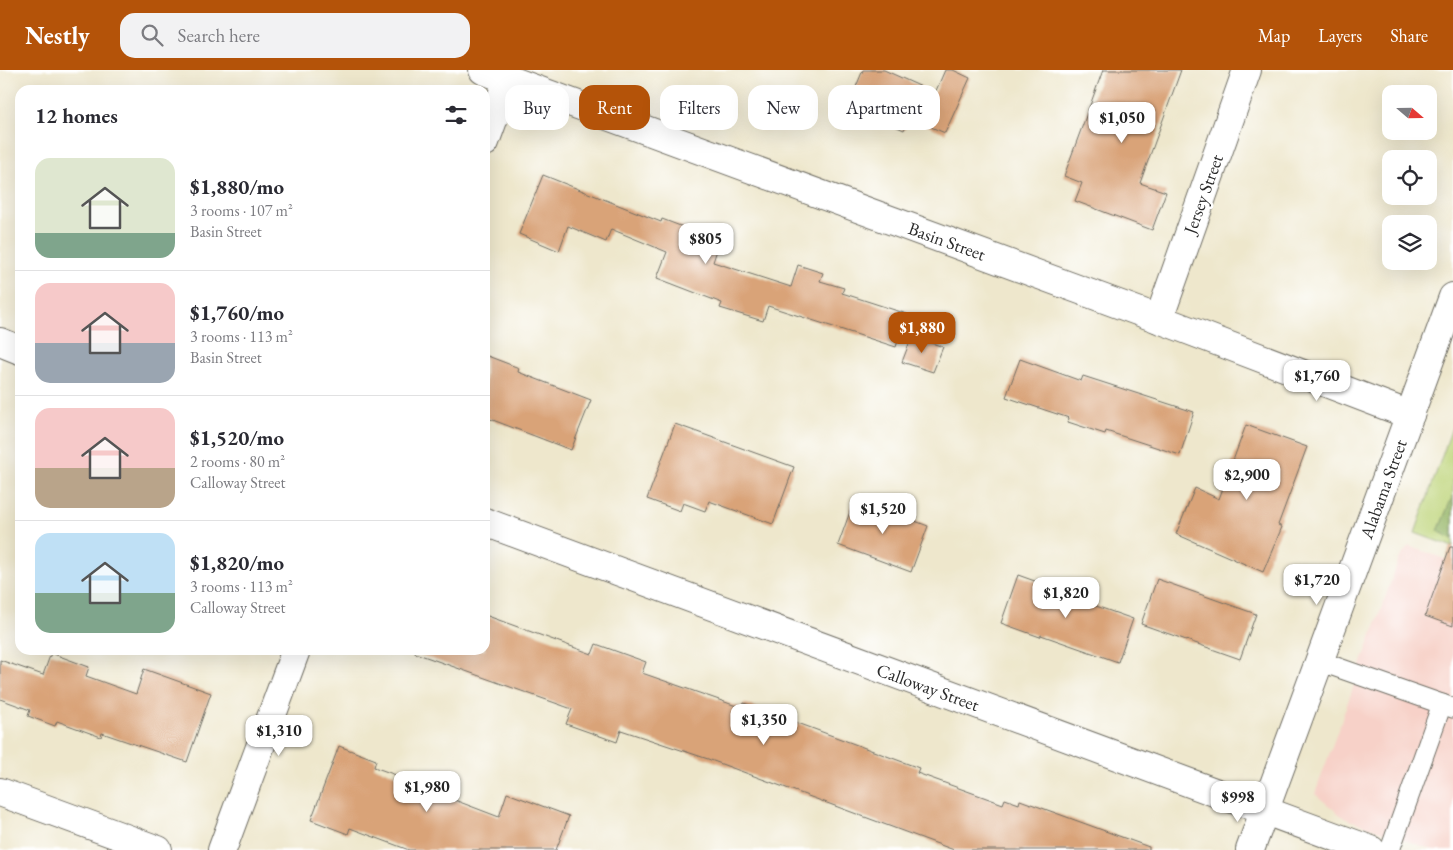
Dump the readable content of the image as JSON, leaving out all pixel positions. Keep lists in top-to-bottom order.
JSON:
{
  "streets": {
    "street": [
      "Jersey Street",
      "Basin Street",
      "Alabama Street",
      "Calloway Street"
    ]
  },
  "crossings": [
    ["Jersey Street", "Basin Street"],
    ["Basin Street", "Alabama Street"],
    ["Alabama Street", "Calloway Street"]
  ],
  "north": "right",
  "page": {
    "header": "Nestly",
    "search": "Search here",
    "nav": ["Map", "Layers", "Share"],
    "chip": [
      "Buy",
      "Rent",
      "Filters",
      "New",
      "Apartment"
    ],
    "heading": "12 homes",
    "price": [
      "$1,050",
      "$805",
      "$1,880",
      "$1,760",
      "$2,900",
      "$1,520",
      "$1,720",
      "$1,820",
      "$1,350",
      "$1,310",
      "$1,980",
      "$998"
    ],
    "list": [
      {
        "name": "$1,880/mo",
        "note": "3 rooms · 107 m² · Basin Street"
      },
      {
        "name": "$1,760/mo",
        "note": "3 rooms · 113 m² · Basin Street"
      },
      {
        "name": "$1,520/mo",
        "note": "2 rooms · 80 m² · Calloway Street"
      },
      {
        "name": "$1,820/mo",
        "note": "3 rooms · 113 m² · Calloway Street"
      }
    ]
  }
}
